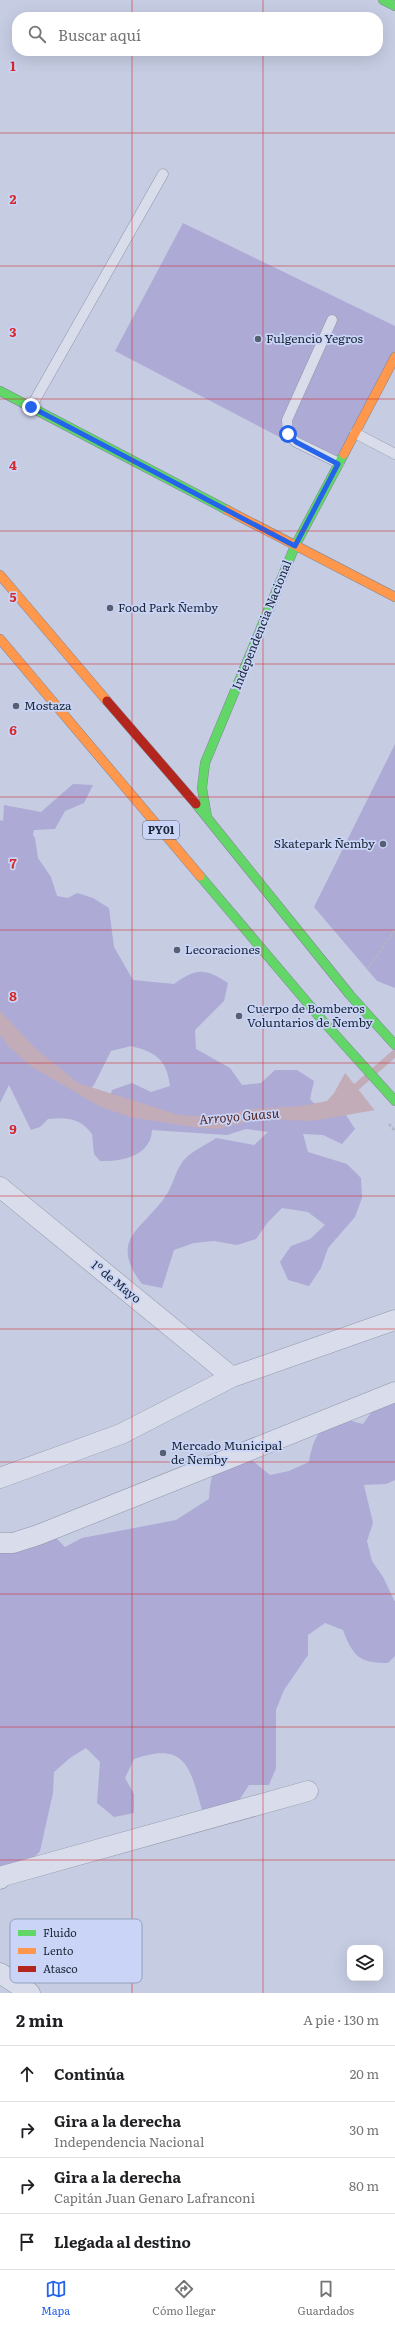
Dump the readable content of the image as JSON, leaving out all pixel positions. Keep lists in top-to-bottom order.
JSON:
{
  "streets": {
    "main road": ["Independencia Nacional", "PY01"],
    "street": ["1º de Mayo"]
  },
  "water": ["Arroyo Guasu"],
  "places": [
    "Fulgencio Yegros",
    "Food Park Ñemby",
    "Mostaza",
    "Skatepark Ñemby",
    "Lecoraciones",
    "Cuerpo de Bomberos Voluntarios de Ñemby",
    "Mercado Municipal de Ñemby"
  ],
  "legend": ["Fluido", "Lento", "Atasco"],
  "page": {
    "search": "Buscar aquí",
    "heading": ["2 min", "A pie · 130 m"],
    "list": [
      ["Continúa", "20 m"],
      ["Gira a la derecha", "Independencia Nacional", "30 m"],
      ["Gira a la derecha", "Capitán Juan Genaro Lafranconi", "80 m"],
      "Llegada al destino"
    ],
    "nav": ["Mapa", "Cómo llegar", "Guardados"]
  },
  "grid": {
    "rows": [
      "1",
      "2",
      "3",
      "4",
      "5",
      "6",
      "7",
      "8",
      "9"
    ]
  }
}
